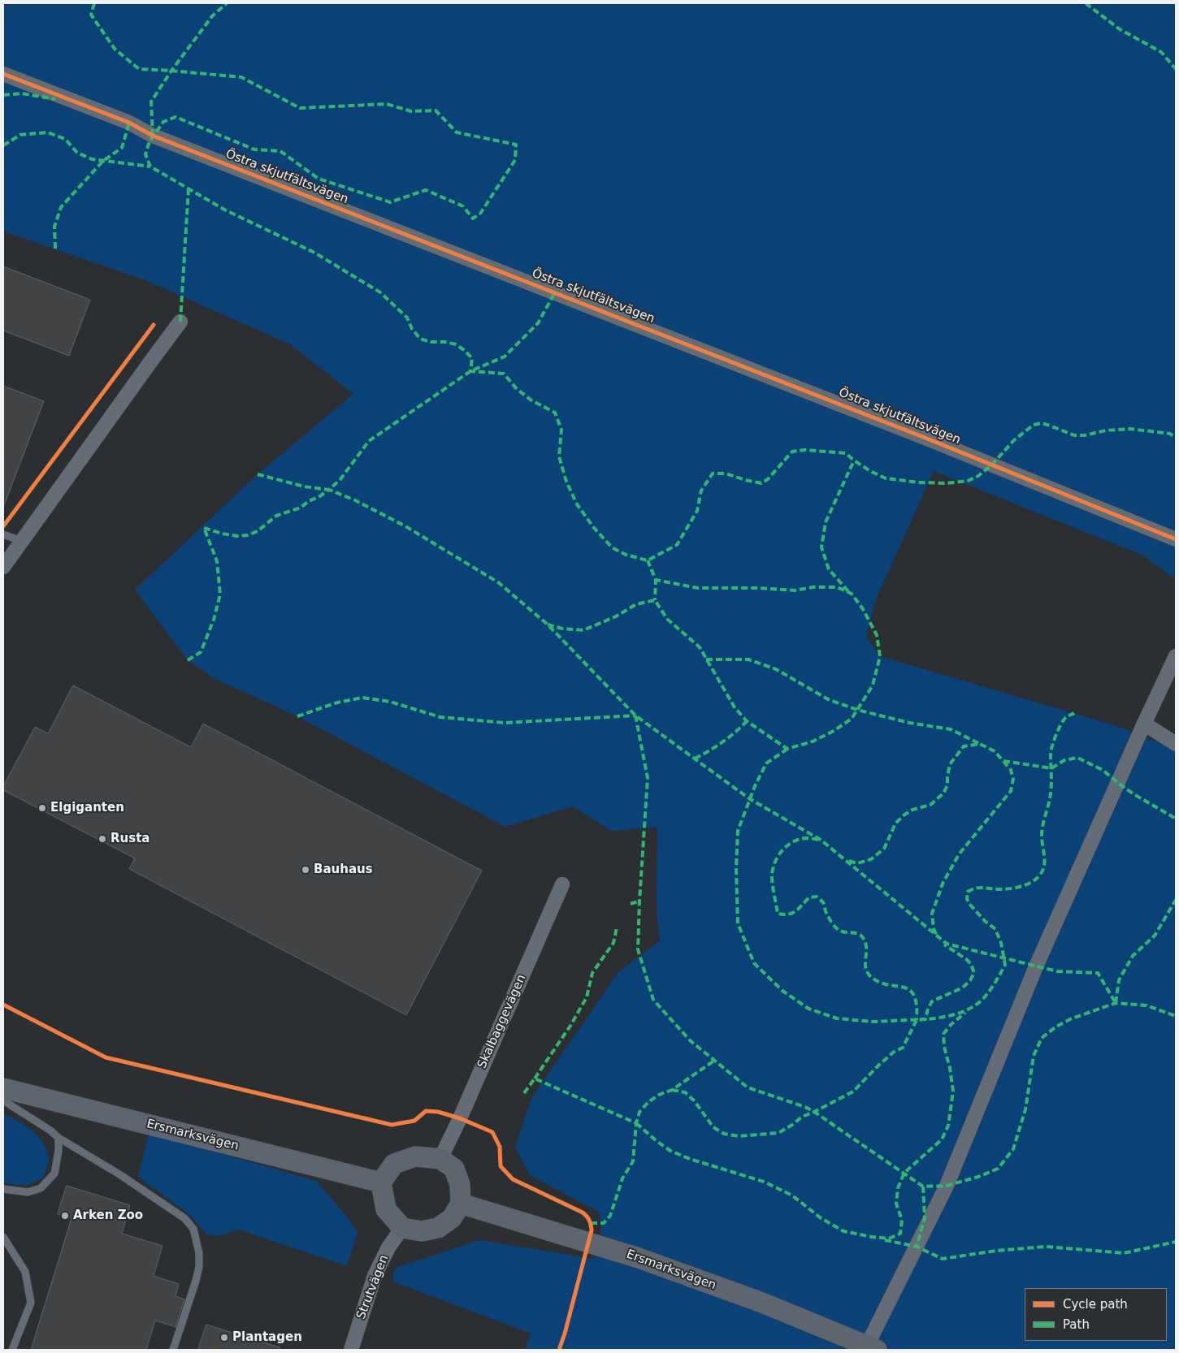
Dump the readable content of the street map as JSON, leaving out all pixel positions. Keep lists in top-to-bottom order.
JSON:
{
  "streets": {
    "main road": ["Ersmarksvägen"],
    "street": ["Östra skjutfältsvägen", "Skalbaggevägen", "Strutvägen"]
  },
  "crossings": [
    ["Skalbaggevägen", "Ersmarksvägen"],
    ["Skalbaggevägen", "Strutvägen"],
    ["Ersmarksvägen", "Strutvägen"]
  ],
  "places": [
    "Elgiganten",
    "Rusta",
    "Bauhaus",
    "Arken Zoo",
    "Plantagen"
  ],
  "legend": ["Cycle path", "Path"]
}
